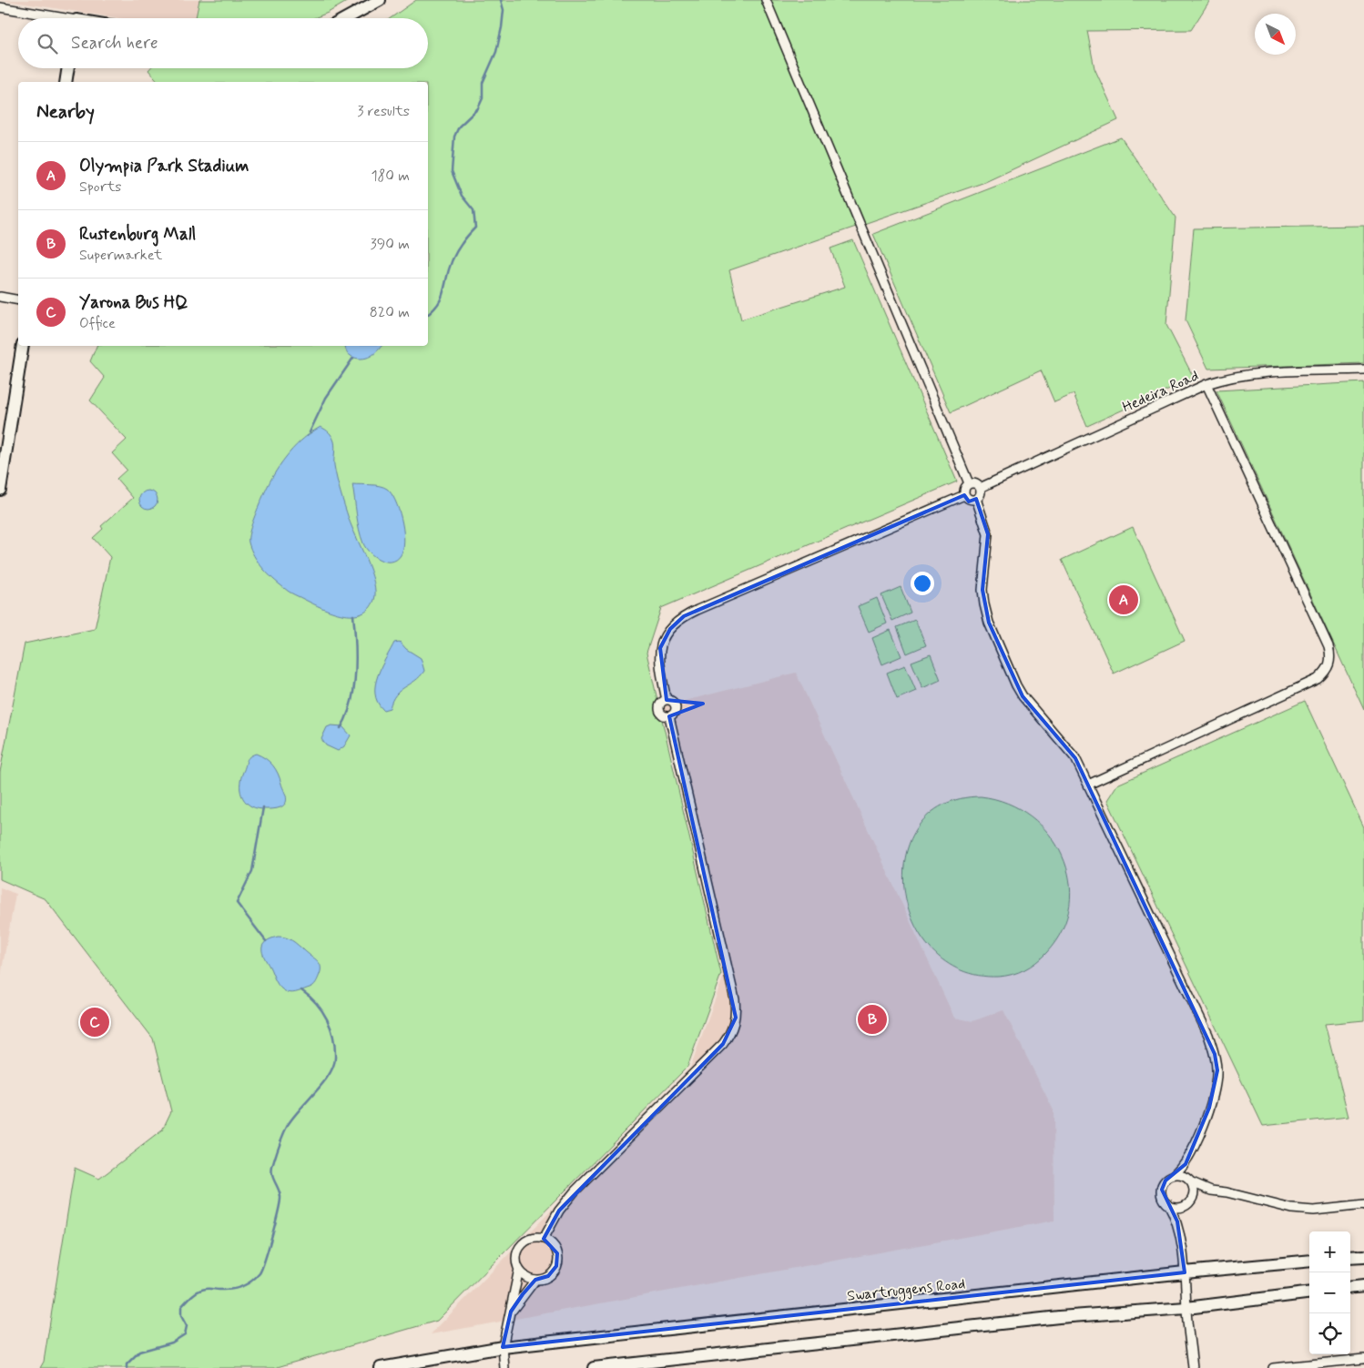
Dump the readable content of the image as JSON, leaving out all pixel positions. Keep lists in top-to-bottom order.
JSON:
{
  "streets": {
    "main road": ["Swartruggens Road"],
    "street": ["Hedeira Road"]
  },
  "north": "bottom right",
  "page": {
    "search": "Search here",
    "heading": ["Nearby", "3 results"],
    "list": [
      {
        "mark": "A",
        "name": "Olympia Park Stadium",
        "note": "Sports",
        "value": "180 m"
      },
      {
        "mark": "B",
        "name": "Rustenburg Mall",
        "note": "Supermarket",
        "value": "390 m"
      },
      {
        "mark": "C",
        "name": "Yarona Bus HQ",
        "note": "Office",
        "value": "820 m"
      }
    ],
    "pins": ["A", "B", "C"],
    "map_buttons": ["+", "−"]
  }
}
